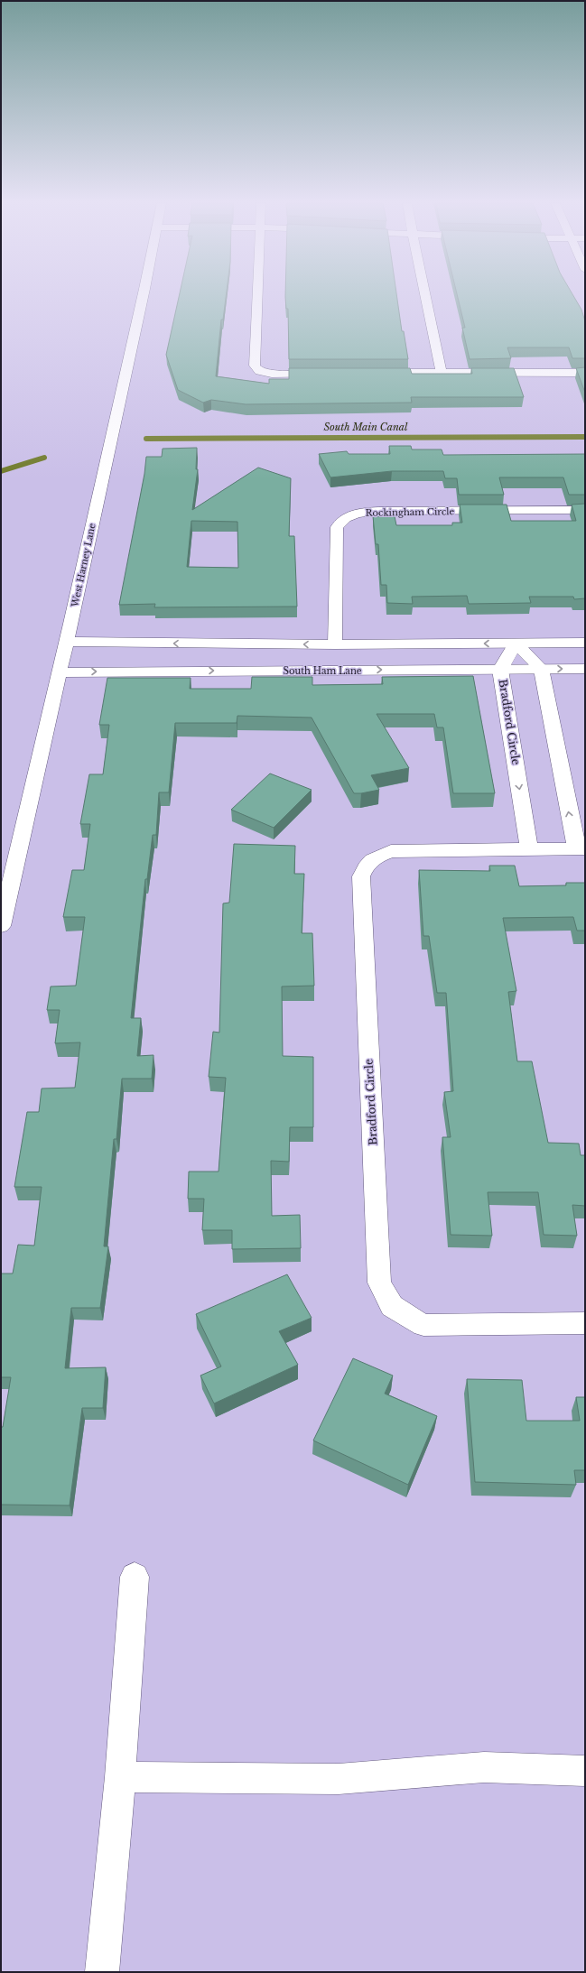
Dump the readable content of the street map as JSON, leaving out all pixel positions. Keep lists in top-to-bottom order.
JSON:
{
  "streets": {
    "street": [
      "Rockingham Circle",
      "West Harney Lane",
      "South Ham Lane",
      "Bradford Circle"
    ]
  },
  "crossings": [
    ["West Harney Lane", "South Ham Lane"],
    ["South Ham Lane", "Bradford Circle"]
  ],
  "water": ["South Main Canal"]
}
